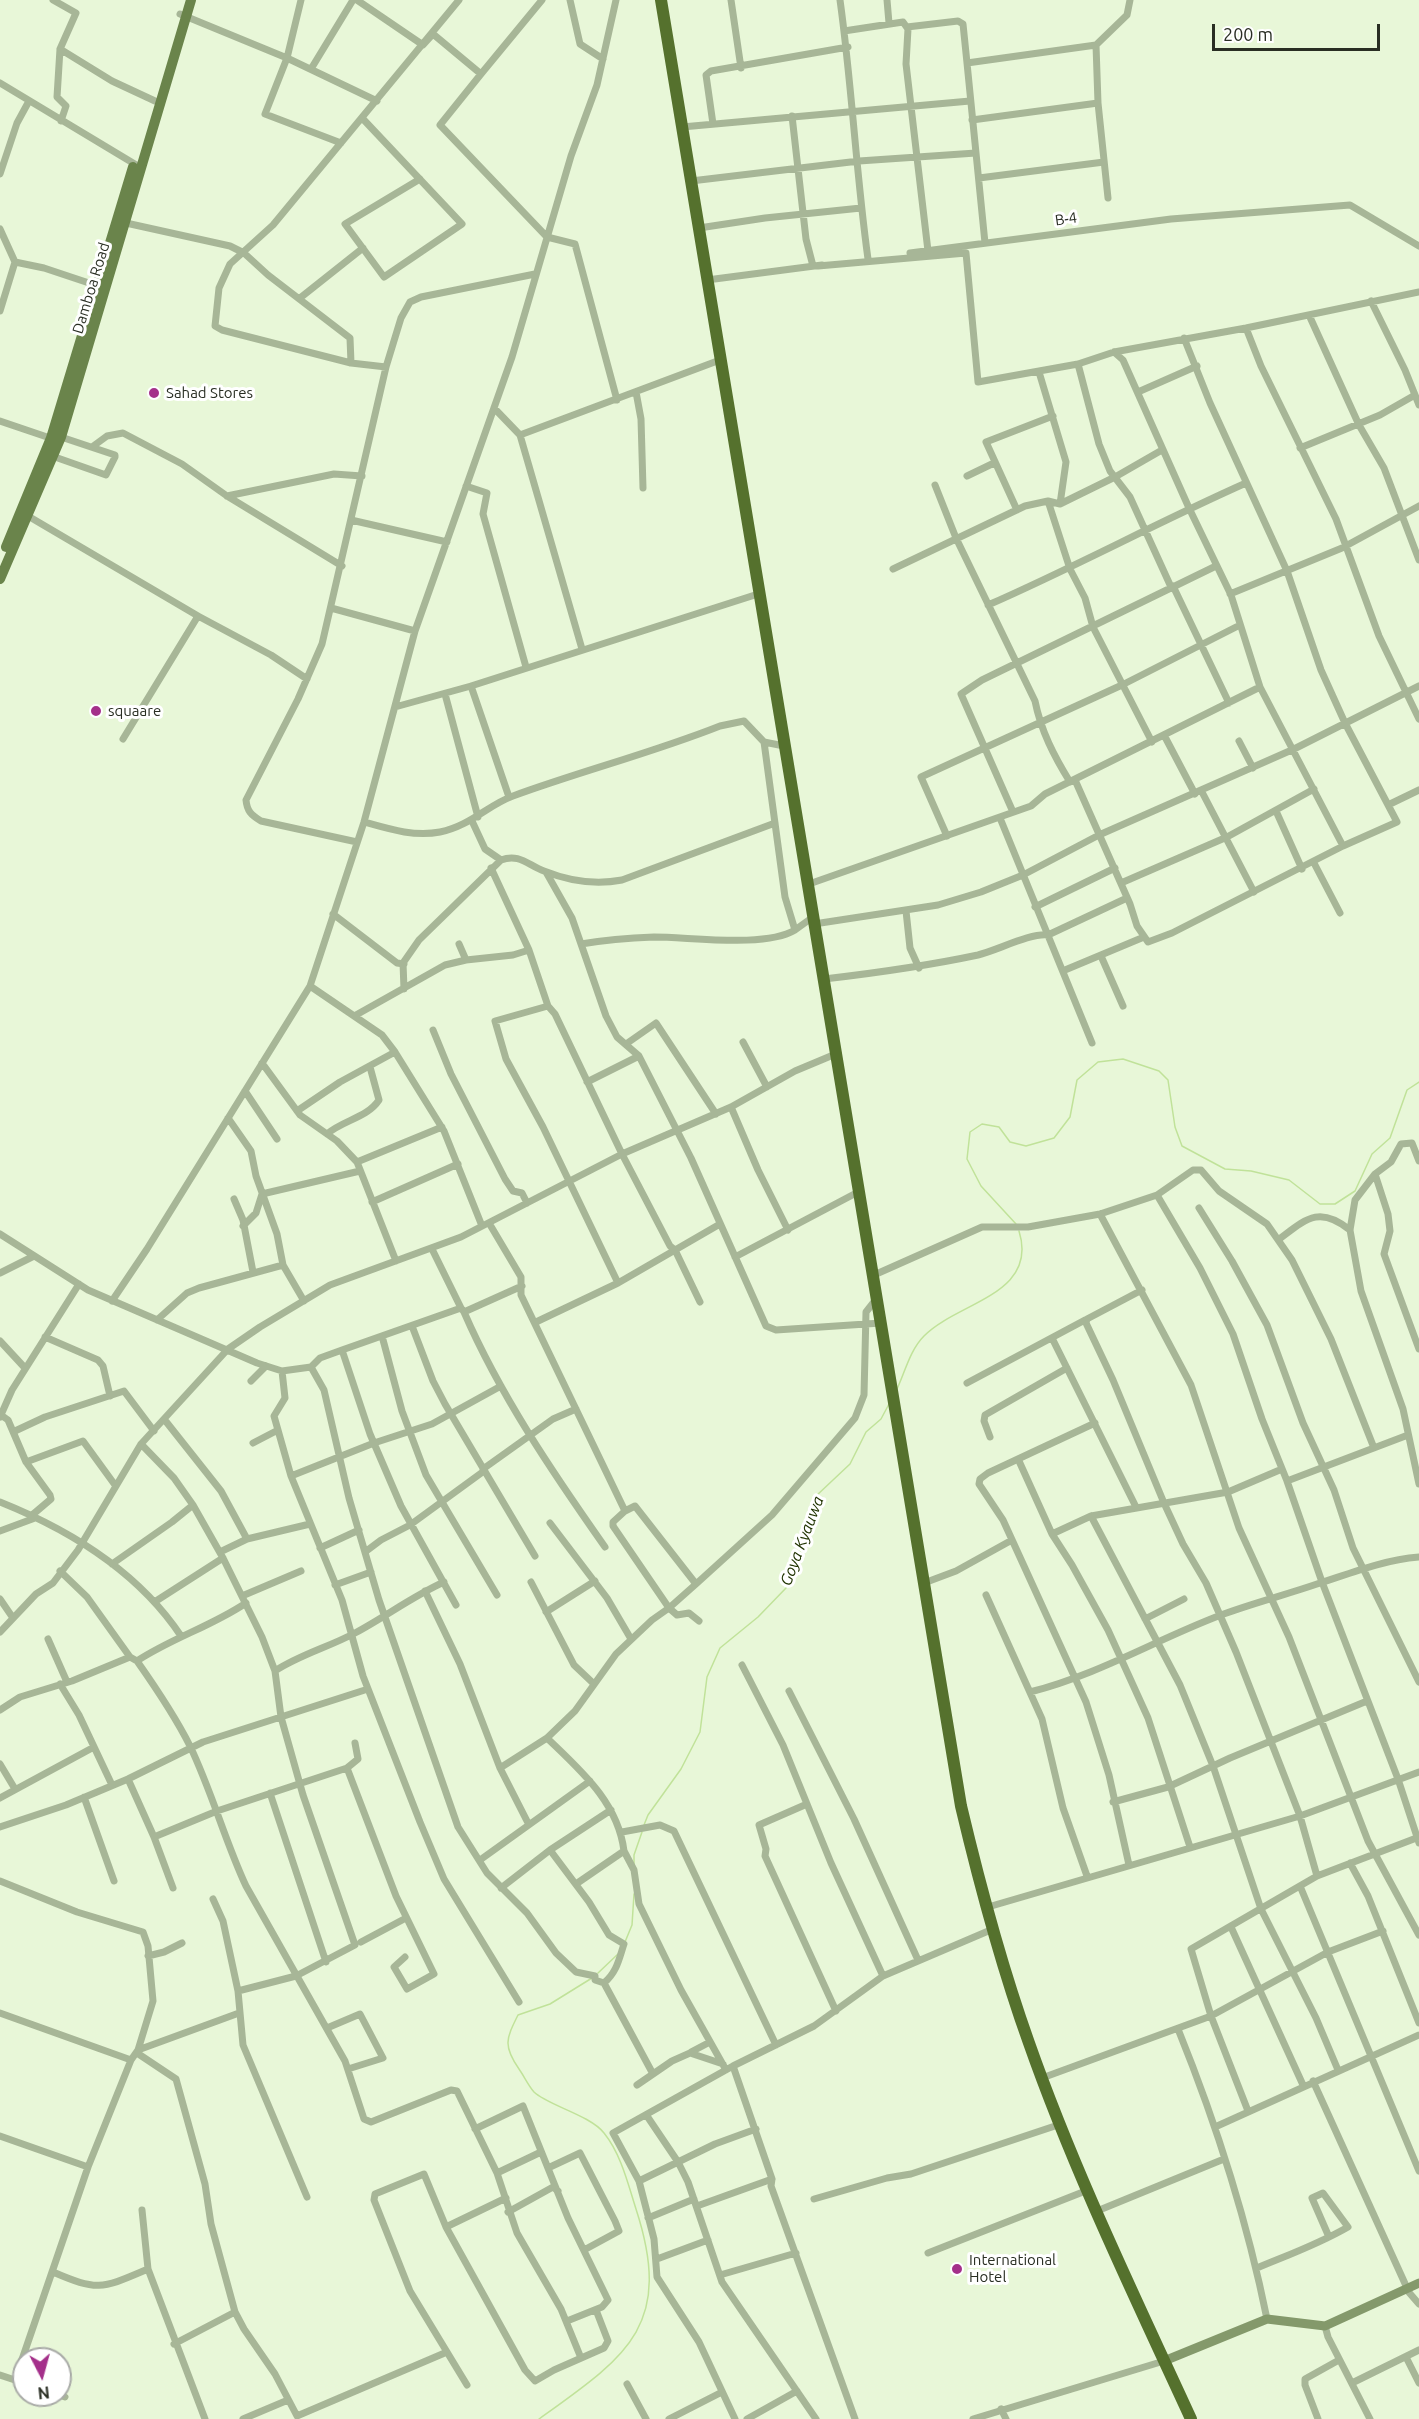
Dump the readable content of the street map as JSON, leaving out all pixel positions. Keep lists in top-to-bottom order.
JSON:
{
  "streets": {
    "main road": ["Damboa Road"],
    "street": ["B-4"]
  },
  "water": ["Goya Kyauwa"],
  "places": ["Sahad Stores", "squaare", "International Hotel"],
  "scale_bar": "200 m",
  "north": "bottom"
}
